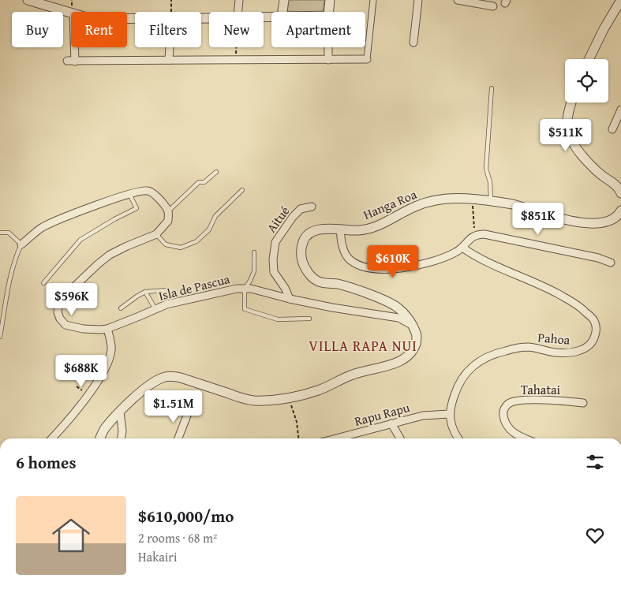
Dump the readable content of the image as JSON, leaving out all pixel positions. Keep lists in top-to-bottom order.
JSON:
{
  "streets": {
    "street": [
      "Hanga Roa",
      "Aitué",
      "Isla de Pascua",
      "Pahoa",
      "Tahatai",
      "Rapu Rapu"
    ]
  },
  "crossings": [
    ["Hanga Roa", "Isla de Pascua"],
    ["Aitué", "Isla de Pascua"],
    ["Pahoa", "Rapu Rapu"]
  ],
  "districts": ["VILLA RAPA NUI"],
  "page": {
    "chip": [
      "Buy",
      "Rent",
      "Filters",
      "New",
      "Apartment"
    ],
    "price": [
      "$511K",
      "$851K",
      "$610K",
      "$596K",
      "$688K",
      "$1.51M"
    ],
    "heading": "6 homes",
    "list": [
      {
        "name": "$610,000/mo",
        "note": "2 rooms · 68 m² · Hakairi"
      }
    ]
  }
}
